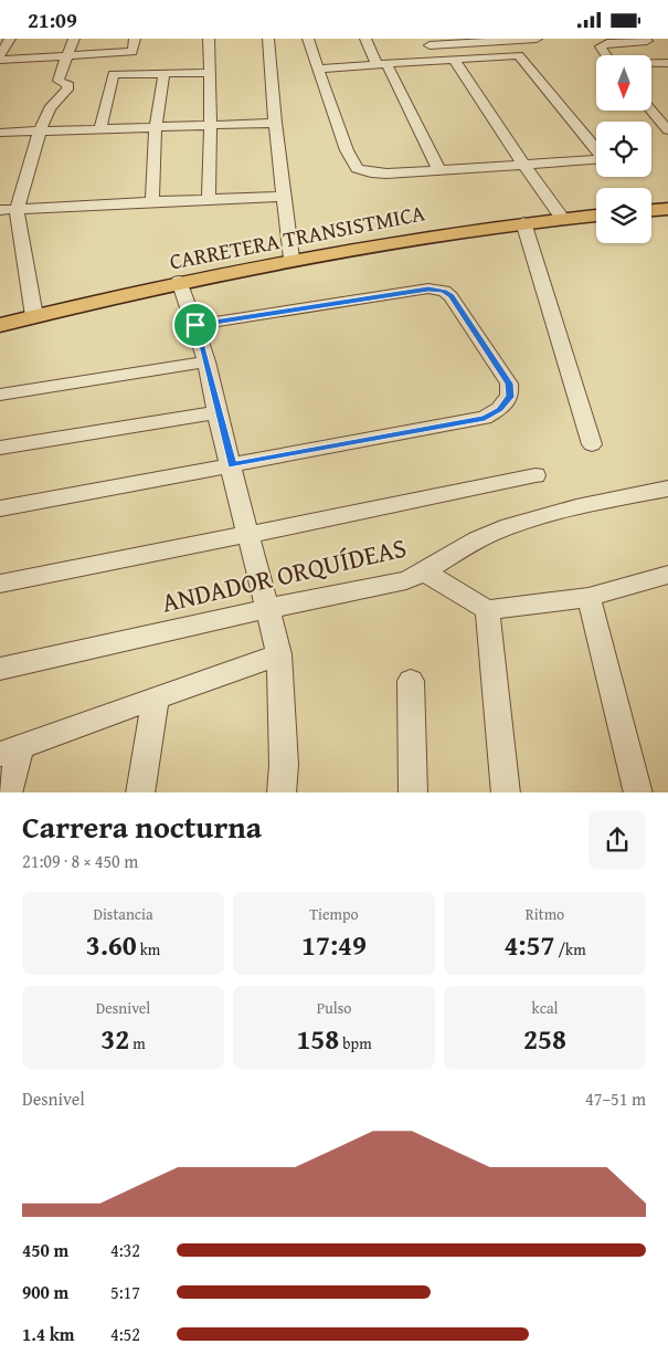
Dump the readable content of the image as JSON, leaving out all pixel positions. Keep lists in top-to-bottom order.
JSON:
{
  "streets": {
    "main road": ["CARRETERA TRANSISTMICA"],
    "street": ["ANDADOR ORQUÍDEAS"]
  },
  "north": "bottom",
  "page": {
    "status": "21:09",
    "heading": ["Carrera nocturna", "21:09 · 8 × 450 m"],
    "stats": [
      ["Distancia", "3.60 km"],
      ["Tiempo", "17:49"],
      ["Ritmo", "4:57 /km"],
      ["Desnivel", "32 m"],
      ["Pulso", "158 bpm"],
      ["kcal", "258"]
    ],
    "chart": ["Desnivel", "47–51 m"],
    "list": [
      {
        "name": "450 m",
        "note": "4:32"
      },
      {
        "name": "900 m",
        "note": "5:17"
      },
      {
        "name": "1.4 km",
        "note": "4:52"
      }
    ]
  }
}
